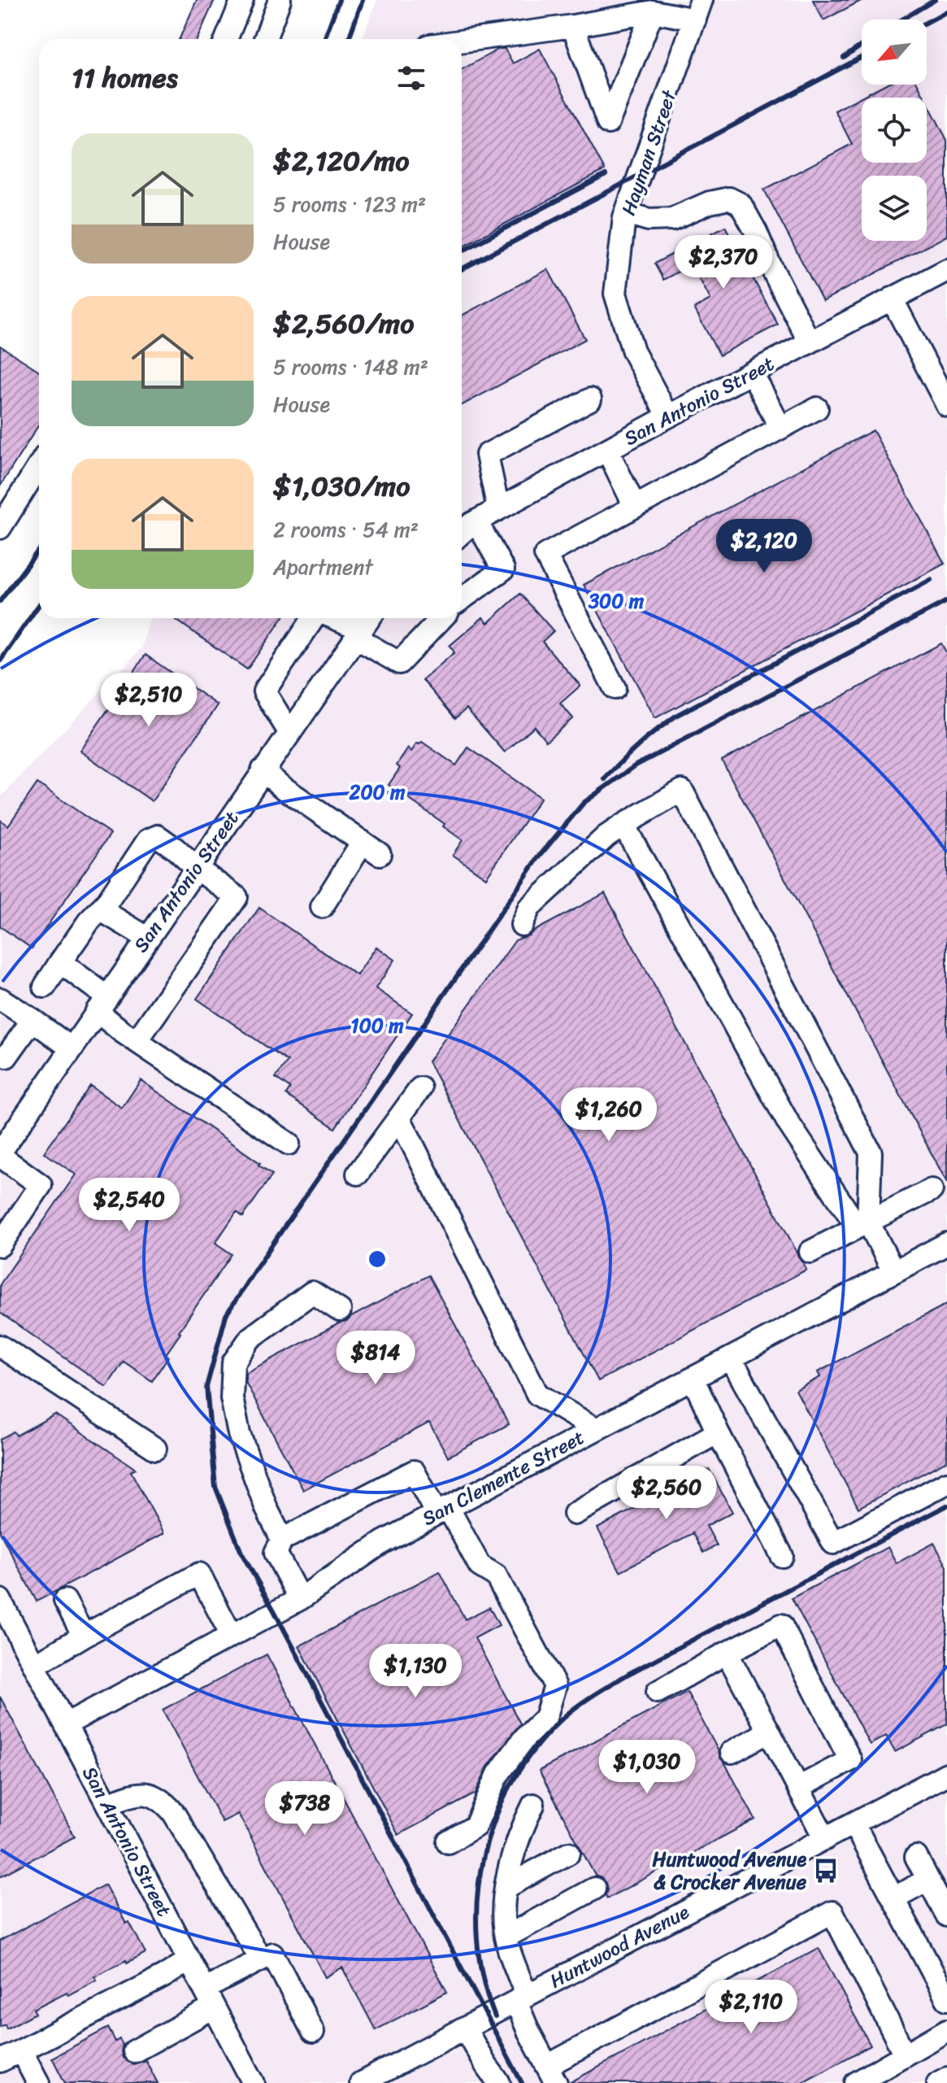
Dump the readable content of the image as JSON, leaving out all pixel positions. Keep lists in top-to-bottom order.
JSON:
{
  "streets": {
    "street": [
      "Hayman Street",
      "San Antonio Street",
      "San Clemente Street",
      "Huntwood Avenue"
    ]
  },
  "crossings": [
    ["Hayman Street", "San Antonio Street"],
    ["San Antonio Street", "San Clemente Street"]
  ],
  "places": {
    "bus stop": ["Huntwood Avenue & Crocker Avenue"]
  },
  "north": "bottom left",
  "page": {
    "heading": "11 homes",
    "list": [
      {
        "name": "$2,120/mo",
        "note": "5 rooms · 123 m² · House"
      },
      {
        "name": "$2,560/mo",
        "note": "5 rooms · 148 m² · House"
      },
      {
        "name": "$1,030/mo",
        "note": "2 rooms · 54 m² · Apartment"
      }
    ],
    "price": [
      "$2,370",
      "$2,120",
      "$2,510",
      "$1,260",
      "$2,540",
      "$814",
      "$2,560",
      "$1,130",
      "$1,030",
      "$738",
      "$2,110"
    ]
  },
  "rings": ["300 m", "200 m", "100 m"]
}
